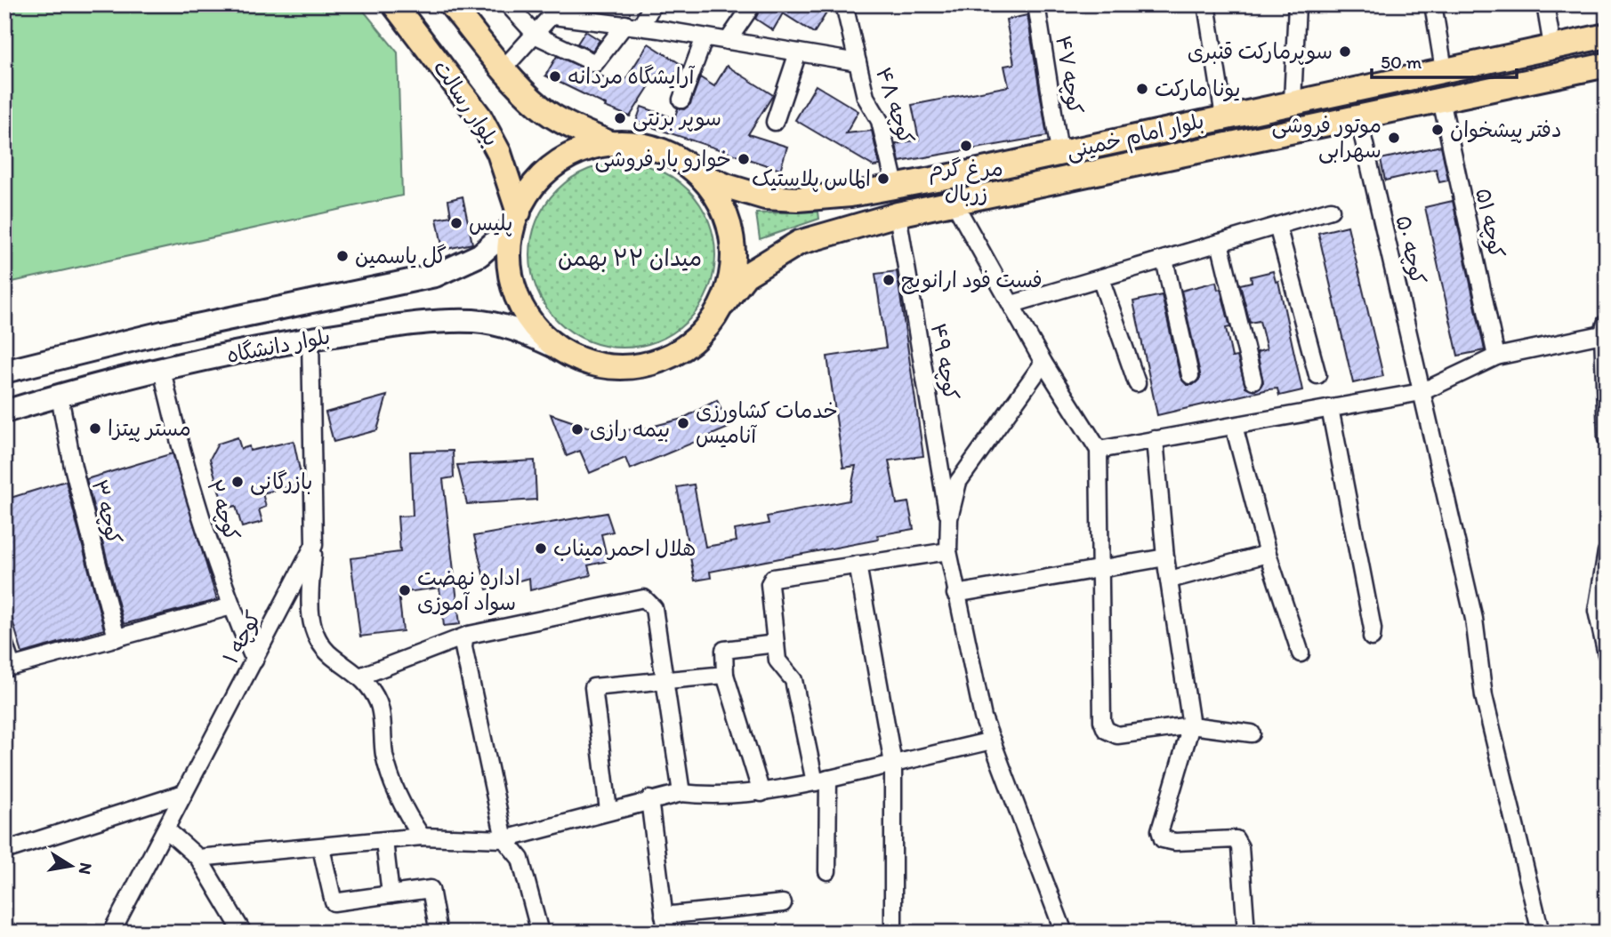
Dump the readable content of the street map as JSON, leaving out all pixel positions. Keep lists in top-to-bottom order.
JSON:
{
  "streets": {
    "main road": ["بلوار رسالت", "بلوار امام خمینی", "بلوار دانشگاه"],
    "street": [
      "کوچه ۴۷",
      "کوچه ۴۸",
      "کوچه ۵۱",
      "کوچه ۵۰",
      "کوچه ۴۹",
      "کوچه ۲",
      "کوچه ۳",
      "کوچه ۱"
    ]
  },
  "crossings": [
    ["کوچه ۴۷", "بلوار امام خمینی"],
    ["بلوار رسالت", "بلوار دانشگاه"],
    ["کوچه ۴۸", "بلوار امام خمینی"],
    ["بلوار امام خمینی", "کوچه ۵۱"],
    ["بلوار امام خمینی", "کوچه ۵۰"],
    ["بلوار امام خمینی", "کوچه ۴۹"],
    ["بلوار دانشگاه", "کوچه ۲"],
    ["بلوار دانشگاه", "کوچه ۳"],
    ["بلوار دانشگاه", "کوچه ۱"],
    ["کوچه ۲", "کوچه ۱"]
  ],
  "districts": ["میدان ۲۲ بهمن"],
  "places": [
    "سوپرمارکت قنبری",
    "آرایشگاه مردانه",
    "یونا مارکت",
    "سوپر برنتی",
    "دفتر پیشخوان",
    "موتور فروشی سهرابی",
    "مرغ گرم زربال",
    "خوارو بار فروشی",
    "الماس پلاستیک",
    "پلیس",
    "گل یاسمین",
    "فست فود ارانویچ",
    "خدمات کشاورزی آنامیس",
    "مستر پیتزا",
    "بیمه رازی",
    "بازرگانی",
    "هلال احمر میناب",
    "اداره نهضت سواد آموزی"
  ],
  "scale_bar": "50 m",
  "north": "right"
}
